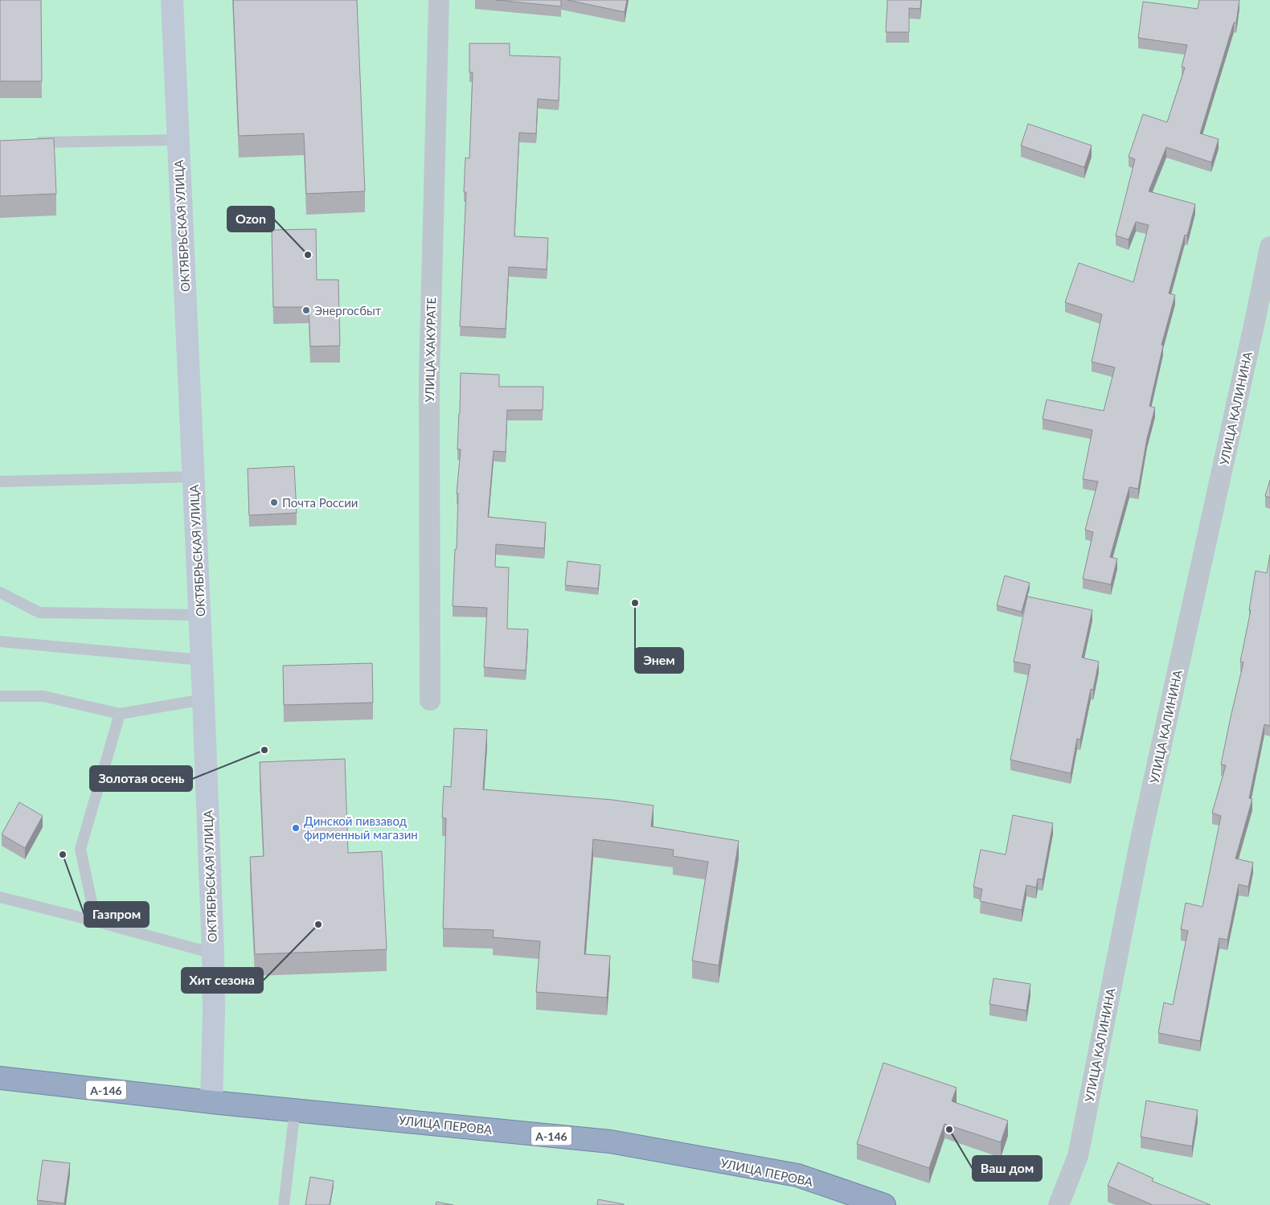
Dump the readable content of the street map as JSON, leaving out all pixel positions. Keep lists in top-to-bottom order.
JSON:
{
  "streets": {
    "highway": ["А-146", "УЛИЦА ПЕРОВА"],
    "main road": ["ОКТЯБРЬСКАЯ УЛИЦА"],
    "street": ["УЛИЦА ХАКУРАТЕ", "УЛИЦА КАЛИНИНА"]
  },
  "crossings": [
    ["ОКТЯБРЬСКАЯ УЛИЦА", "УЛИЦА ПЕРОВА"]
  ],
  "places": [
    "Ozon",
    "Энергосбыт",
    "Почта России",
    "Энем",
    "Золотая осень",
    "Динской пивзавод фирменный магазин",
    "Газпром",
    "Хит сезона",
    "Ваш дом"
  ]
}
